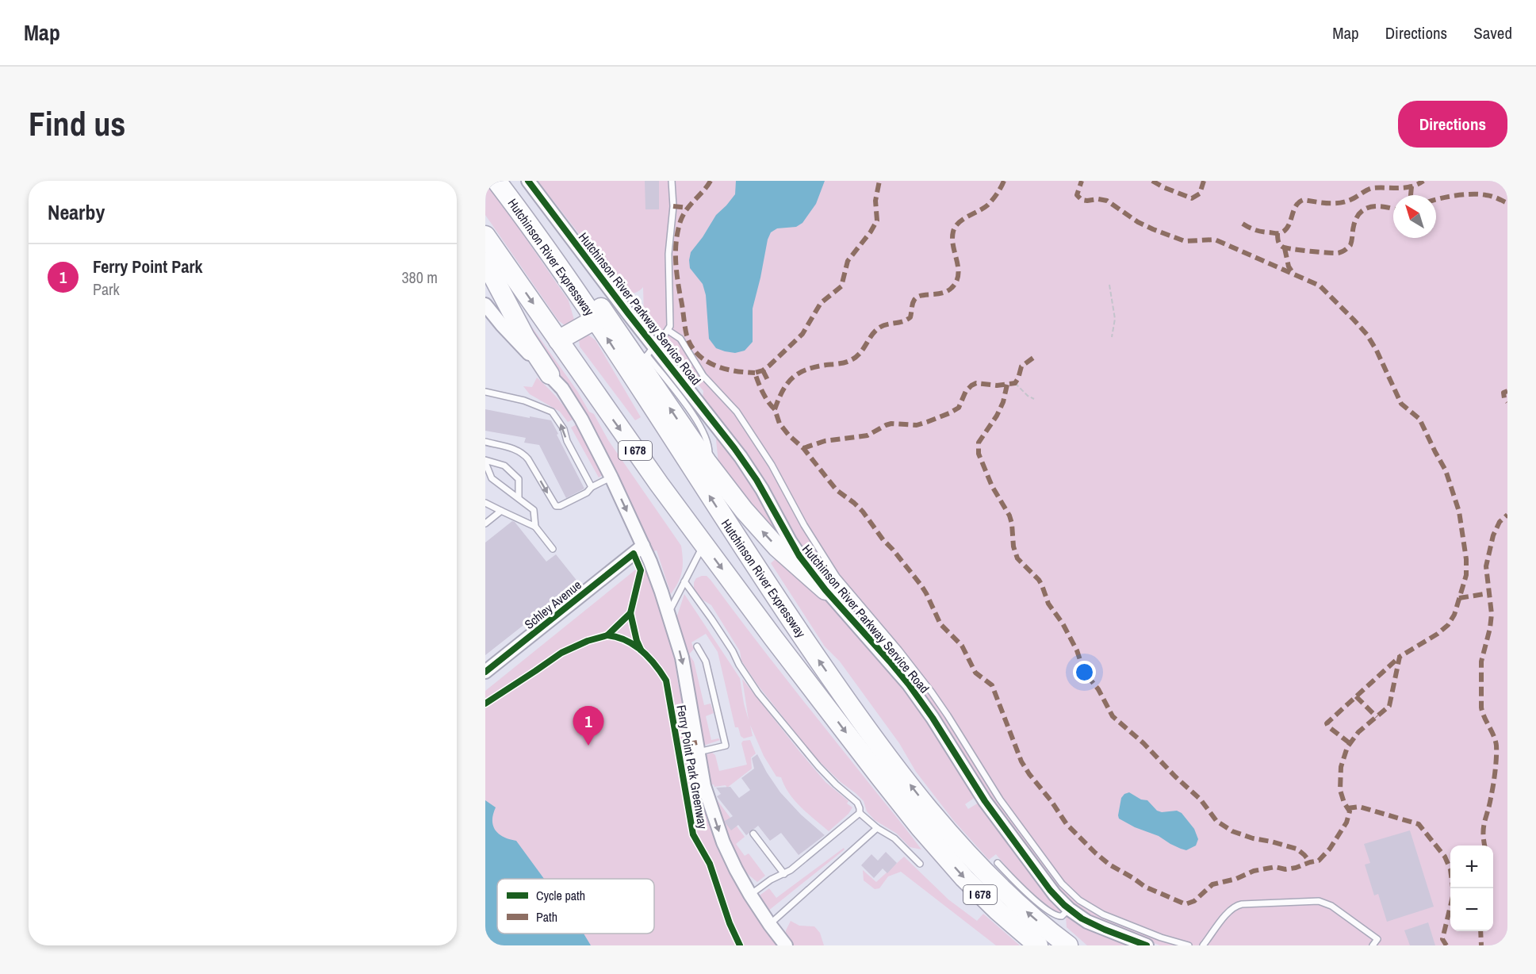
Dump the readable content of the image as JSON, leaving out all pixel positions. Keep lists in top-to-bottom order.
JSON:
{
  "streets": {
    "highway": ["Hutchinson River Expressway", "I 678"],
    "street": ["Hutchinson River Parkway Service Road", "Schley Avenue"],
    "cycle path": ["Ferry Point Park Greenway"]
  },
  "crossings": [
    ["Hutchinson River Expressway", "Hutchinson River Parkway Service Road"]
  ],
  "legend": ["Cycle path", "Path"],
  "north": "top left",
  "page": {
    "header": "Map",
    "nav": ["Map", "Directions", "Saved"],
    "buttons": "Directions",
    "title": "Find us",
    "heading": "Nearby",
    "list": [
      {
        "mark": "1",
        "name": "Ferry Point Park",
        "note": "Park",
        "value": "380 m"
      }
    ],
    "pins": "1",
    "map_buttons": ["+", "−"]
  }
}
